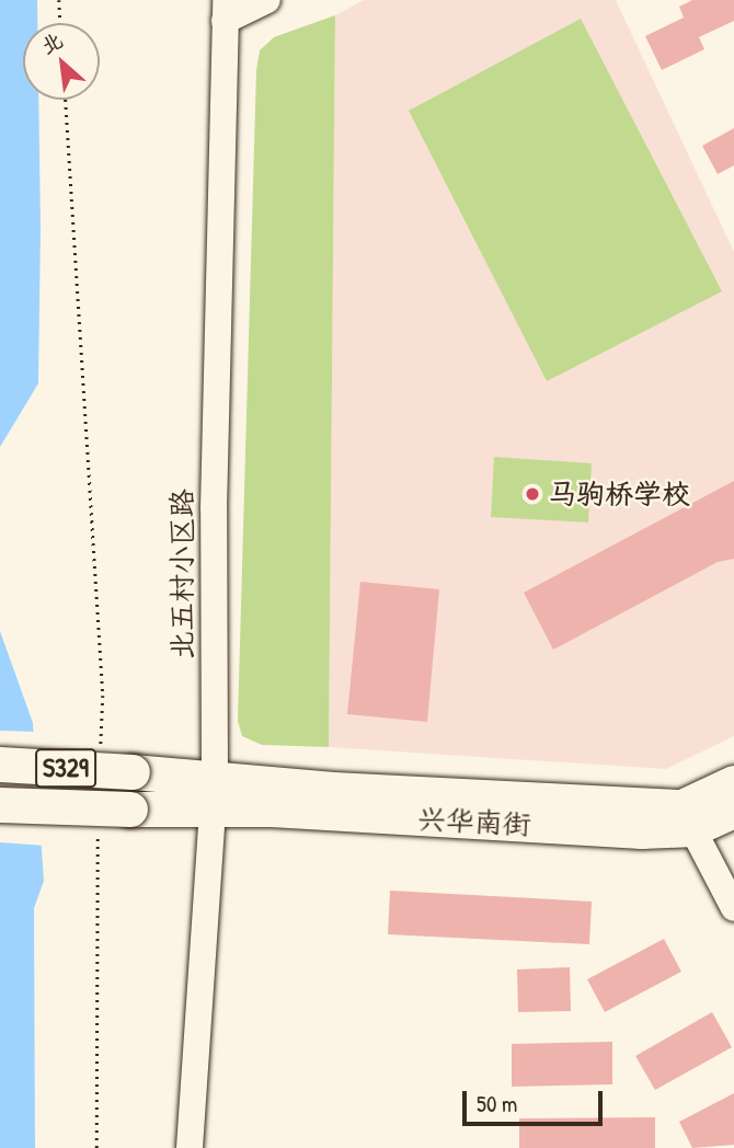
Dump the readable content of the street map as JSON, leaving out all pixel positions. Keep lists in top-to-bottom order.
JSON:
{
  "streets": {
    "main road": ["S329", "兴华南街"],
    "street": ["北五村小区路"]
  },
  "crossings": [
    ["北五村小区路", "S329"],
    ["北五村小区路", "兴华南街"],
    ["S329", "兴华南街"]
  ],
  "places": ["马驹桥学校"],
  "scale_bar": "50 m",
  "north": "top left"
}
